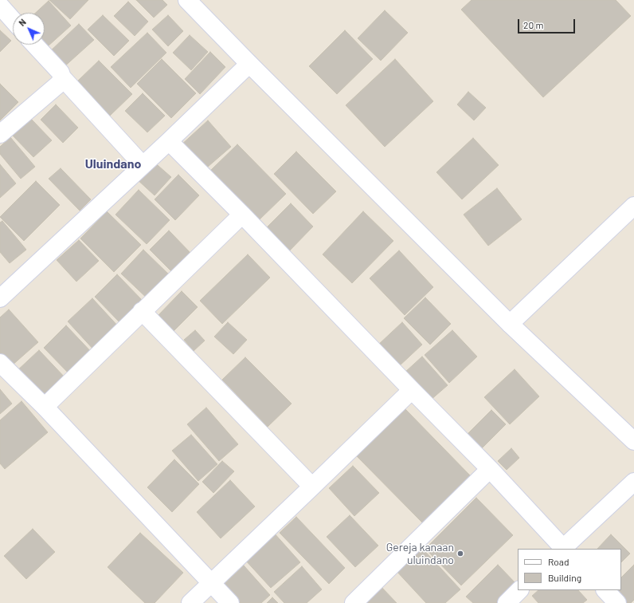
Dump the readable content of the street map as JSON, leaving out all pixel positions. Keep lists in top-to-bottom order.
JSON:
{
  "districts": ["Uluindano"],
  "places": ["Gereja kanaan uluindano"],
  "legend": ["Road", "Building"],
  "scale_bar": "20 m",
  "north": "top left"
}
